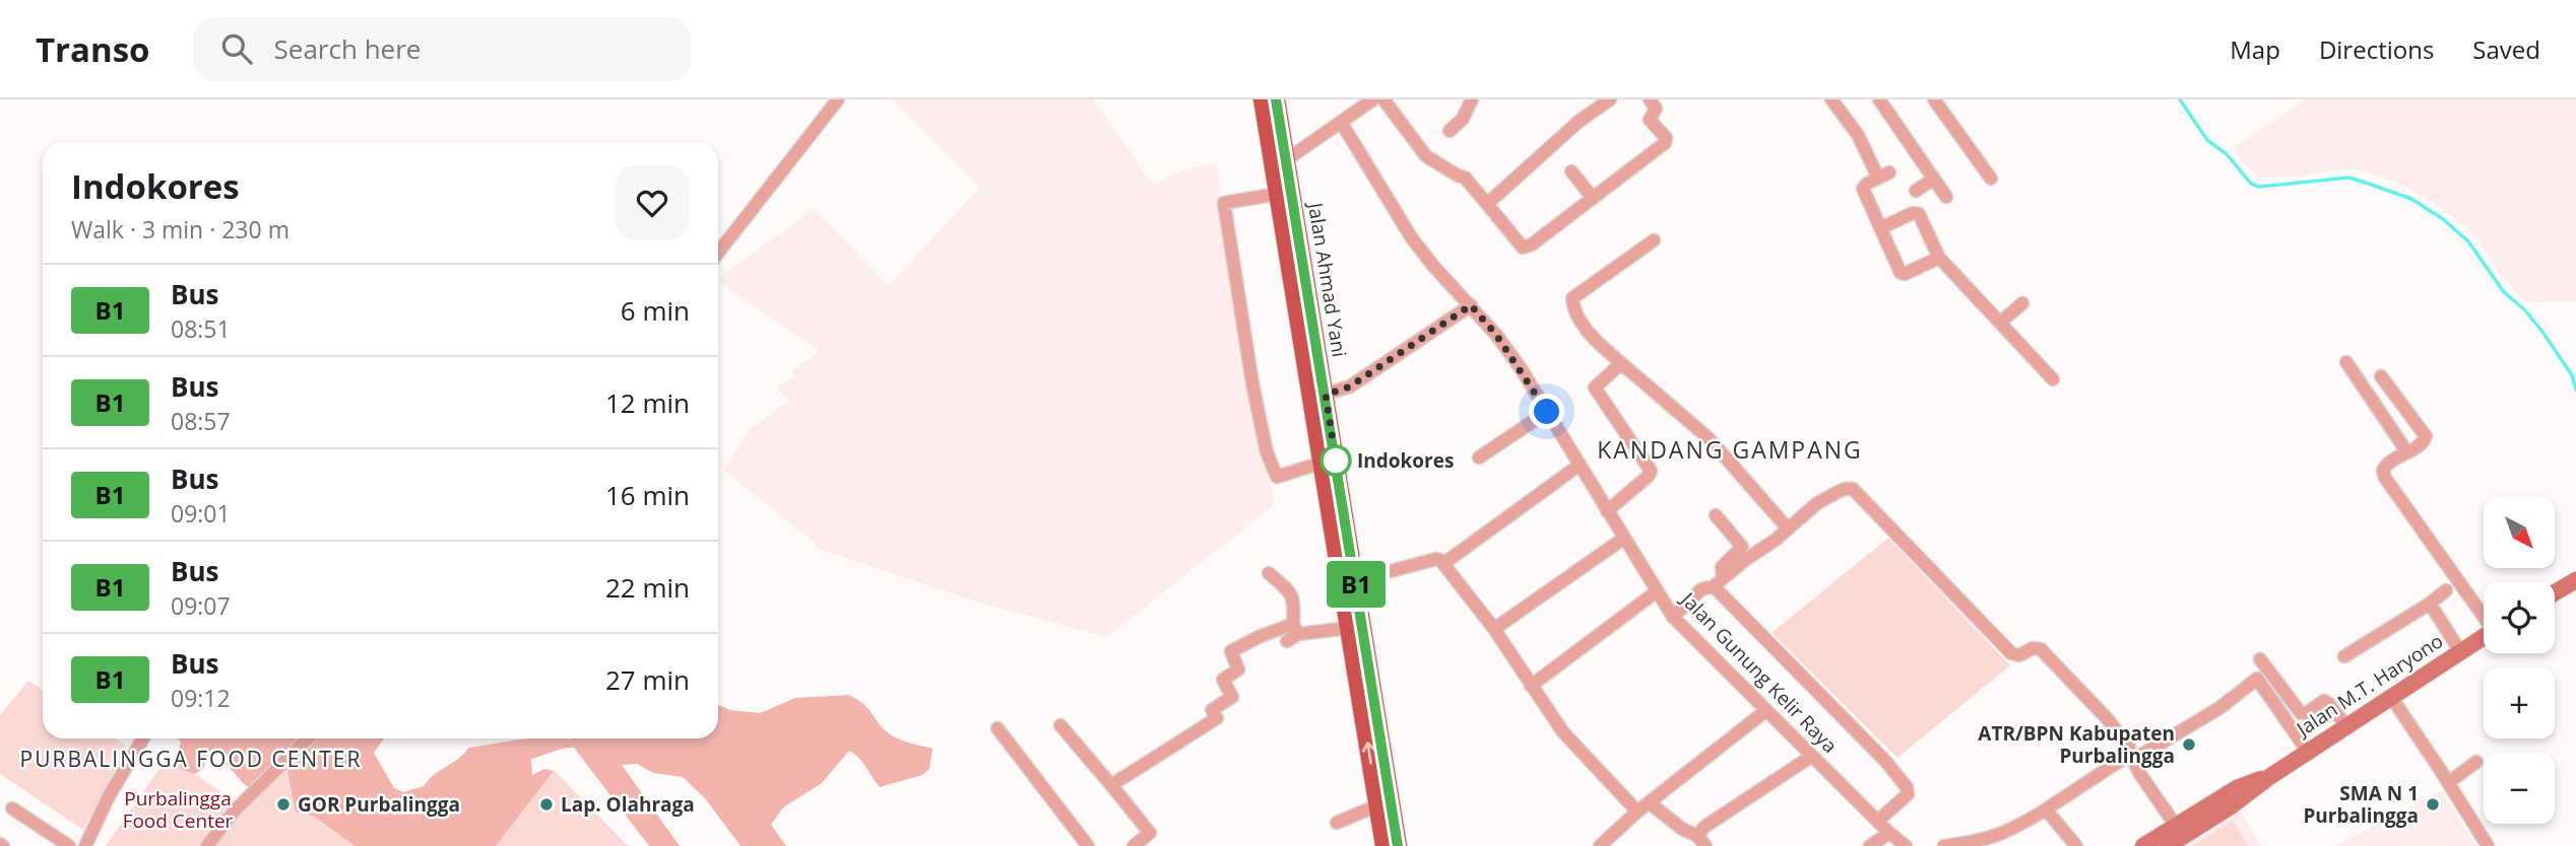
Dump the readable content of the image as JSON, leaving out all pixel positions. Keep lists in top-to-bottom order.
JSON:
{
  "streets": {
    "main road": ["Jalan Ahmad Yani", "Jalan M.T. Haryono"],
    "street": ["Jalan Gunung Kelir Raya"]
  },
  "districts": ["KANDANG GAMPANG", "PURBALINGGA FOOD CENTER"],
  "parks": ["Purbalingga Food Center"],
  "places": [
    "Indokores",
    "ATR/BPN Kabupaten Purbalingga",
    "GOR Purbalingga",
    "Lap. Olahraga",
    "SMA N 1 Purbalingga"
  ],
  "lines": ["bus line B1"],
  "north": "bottom right",
  "page": {
    "header": "Transo",
    "search": "Search here",
    "nav": ["Map", "Directions", "Saved"],
    "on_map": "B1",
    "heading": ["Indokores", "Walk · 3 min · 230 m"],
    "list": [
      {
        "mark": "B1",
        "name": "Bus",
        "note": "08:51",
        "value": "6 min"
      },
      {
        "mark": "B1",
        "name": "Bus",
        "note": "08:57",
        "value": "12 min"
      },
      {
        "mark": "B1",
        "name": "Bus",
        "note": "09:01",
        "value": "16 min"
      },
      {
        "mark": "B1",
        "name": "Bus",
        "note": "09:07",
        "value": "22 min"
      },
      {
        "mark": "B1",
        "name": "Bus",
        "note": "09:12",
        "value": "27 min"
      }
    ],
    "map_buttons": ["+", "−"]
  }
}
